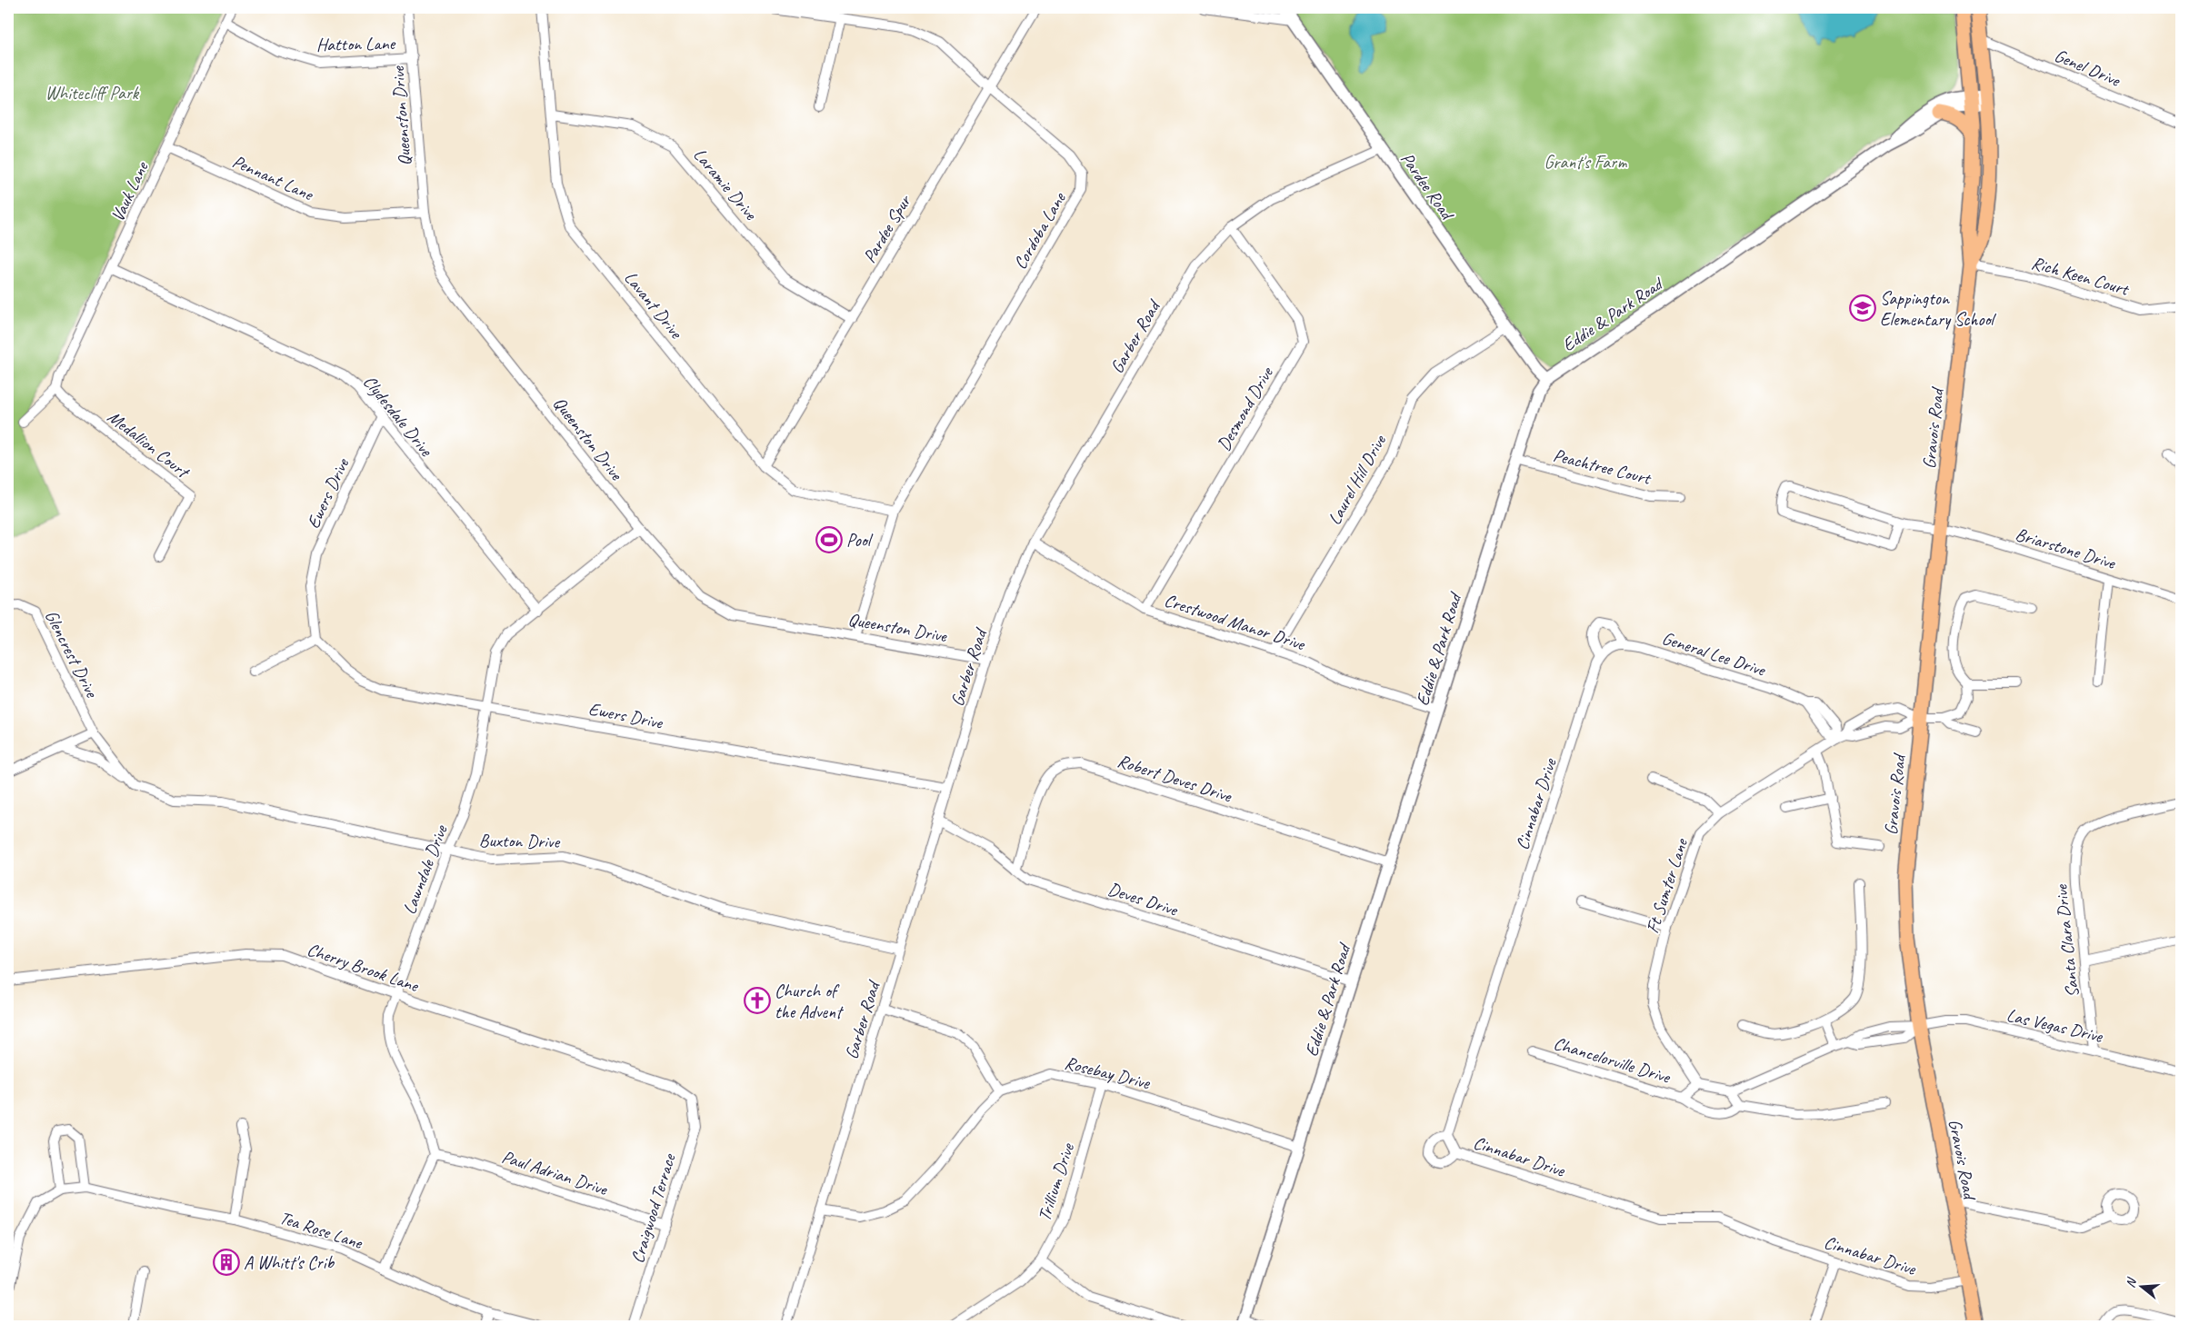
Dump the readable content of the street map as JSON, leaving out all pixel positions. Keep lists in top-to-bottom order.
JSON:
{
  "streets": {
    "main road": ["Gravois Road"],
    "street": [
      "Hatton Lane",
      "Genel Drive",
      "Queenston Drive",
      "Pennant Lane",
      "Laramie Drive",
      "Pardee Road",
      "Vauk Lane",
      "Pardee Spur",
      "Cordoba Lane",
      "Rich Keen Court",
      "Lavant Drive",
      "Eddie & Park Road",
      "Garber Road",
      "Desmond Drive",
      "Clydesdale Drive",
      "Medallion Court",
      "Peachtree Court",
      "Laurel Hill Drive",
      "Ewers Drive",
      "Briarstone Drive",
      "Crestwood Manor Drive",
      "Glencrest Drive",
      "General Lee Drive",
      "Robert Deves Drive",
      "Cinnabar Drive",
      "Buxton Drive",
      "Lawndale Drive",
      "Ft Sumter Lane",
      "Deves Drive",
      "Santa Clara Drive",
      "Cherry Brook Lane",
      "Las Vegas Drive",
      "Chancelorville Drive",
      "Rosebay Drive",
      "Paul Adrian Drive",
      "Trillium Drive",
      "Craigwood Terrace",
      "Tea Rose Lane"
    ]
  },
  "crossings": [
    ["Hatton Lane", "Queenston Drive"],
    ["Hatton Lane", "Vauk Lane"],
    ["Genel Drive", "Gravois Road"],
    ["Queenston Drive", "Pennant Lane"],
    ["Queenston Drive", "Cordoba Lane"],
    ["Queenston Drive", "Garber Road"],
    ["Queenston Drive", "Lawndale Drive"],
    ["Pennant Lane", "Vauk Lane"],
    ["Laramie Drive", "Pardee Spur"],
    ["Laramie Drive", "Lavant Drive"],
    ["Pardee Road", "Eddie & Park Road"],
    ["Pardee Road", "Garber Road"],
    ["Pardee Road", "Laurel Hill Drive"],
    ["Vauk Lane", "Clydesdale Drive"],
    ["Vauk Lane", "Medallion Court"],
    ["Pardee Spur", "Cordoba Lane"],
    ["Pardee Spur", "Lavant Drive"],
    ["Cordoba Lane", "Lavant Drive"],
    ["Rich Keen Court", "Gravois Road"],
    ["Eddie & Park Road", "Gravois Road"],
    ["Eddie & Park Road", "Peachtree Court"],
    ["Eddie & Park Road", "Crestwood Manor Drive"],
    ["Eddie & Park Road", "Robert Deves Drive"],
    ["Eddie & Park Road", "Deves Drive"],
    ["Eddie & Park Road", "Rosebay Drive"],
    ["Garber Road", "Desmond Drive"],
    ["Garber Road", "Ewers Drive"],
    ["Garber Road", "Crestwood Manor Drive"],
    ["Garber Road", "Buxton Drive"],
    ["Garber Road", "Deves Drive"],
    ["Garber Road", "Rosebay Drive"],
    ["Desmond Drive", "Crestwood Manor Drive"],
    ["Clydesdale Drive", "Ewers Drive"],
    ["Clydesdale Drive", "Lawndale Drive"],
    ["Gravois Road", "Briarstone Drive"],
    ["Gravois Road", "Cinnabar Drive"],
    ["Gravois Road", "Ft Sumter Lane"],
    ["Gravois Road", "Las Vegas Drive"],
    ["Laurel Hill Drive", "Crestwood Manor Drive"],
    ["Ewers Drive", "Lawndale Drive"],
    ["General Lee Drive", "Cinnabar Drive"],
    ["General Lee Drive", "Ft Sumter Lane"],
    ["Robert Deves Drive", "Deves Drive"],
    ["Buxton Drive", "Lawndale Drive"],
    ["Lawndale Drive", "Cherry Brook Lane"],
    ["Lawndale Drive", "Paul Adrian Drive"],
    ["Ft Sumter Lane", "Chancelorville Drive"],
    ["Santa Clara Drive", "Las Vegas Drive"],
    ["Cherry Brook Lane", "Craigwood Terrace"],
    ["Rosebay Drive", "Trillium Drive"],
    ["Paul Adrian Drive", "Craigwood Terrace"]
  ],
  "parks": ["Whitecliff Park", "Grant's Farm"],
  "places": {
    "school or university": ["Sappington Elementary School"],
    "sports": ["Pool"],
    "church": ["Church of the Advent"],
    "building": ["A Whitt's Crib"]
  },
  "north": "left"
}
